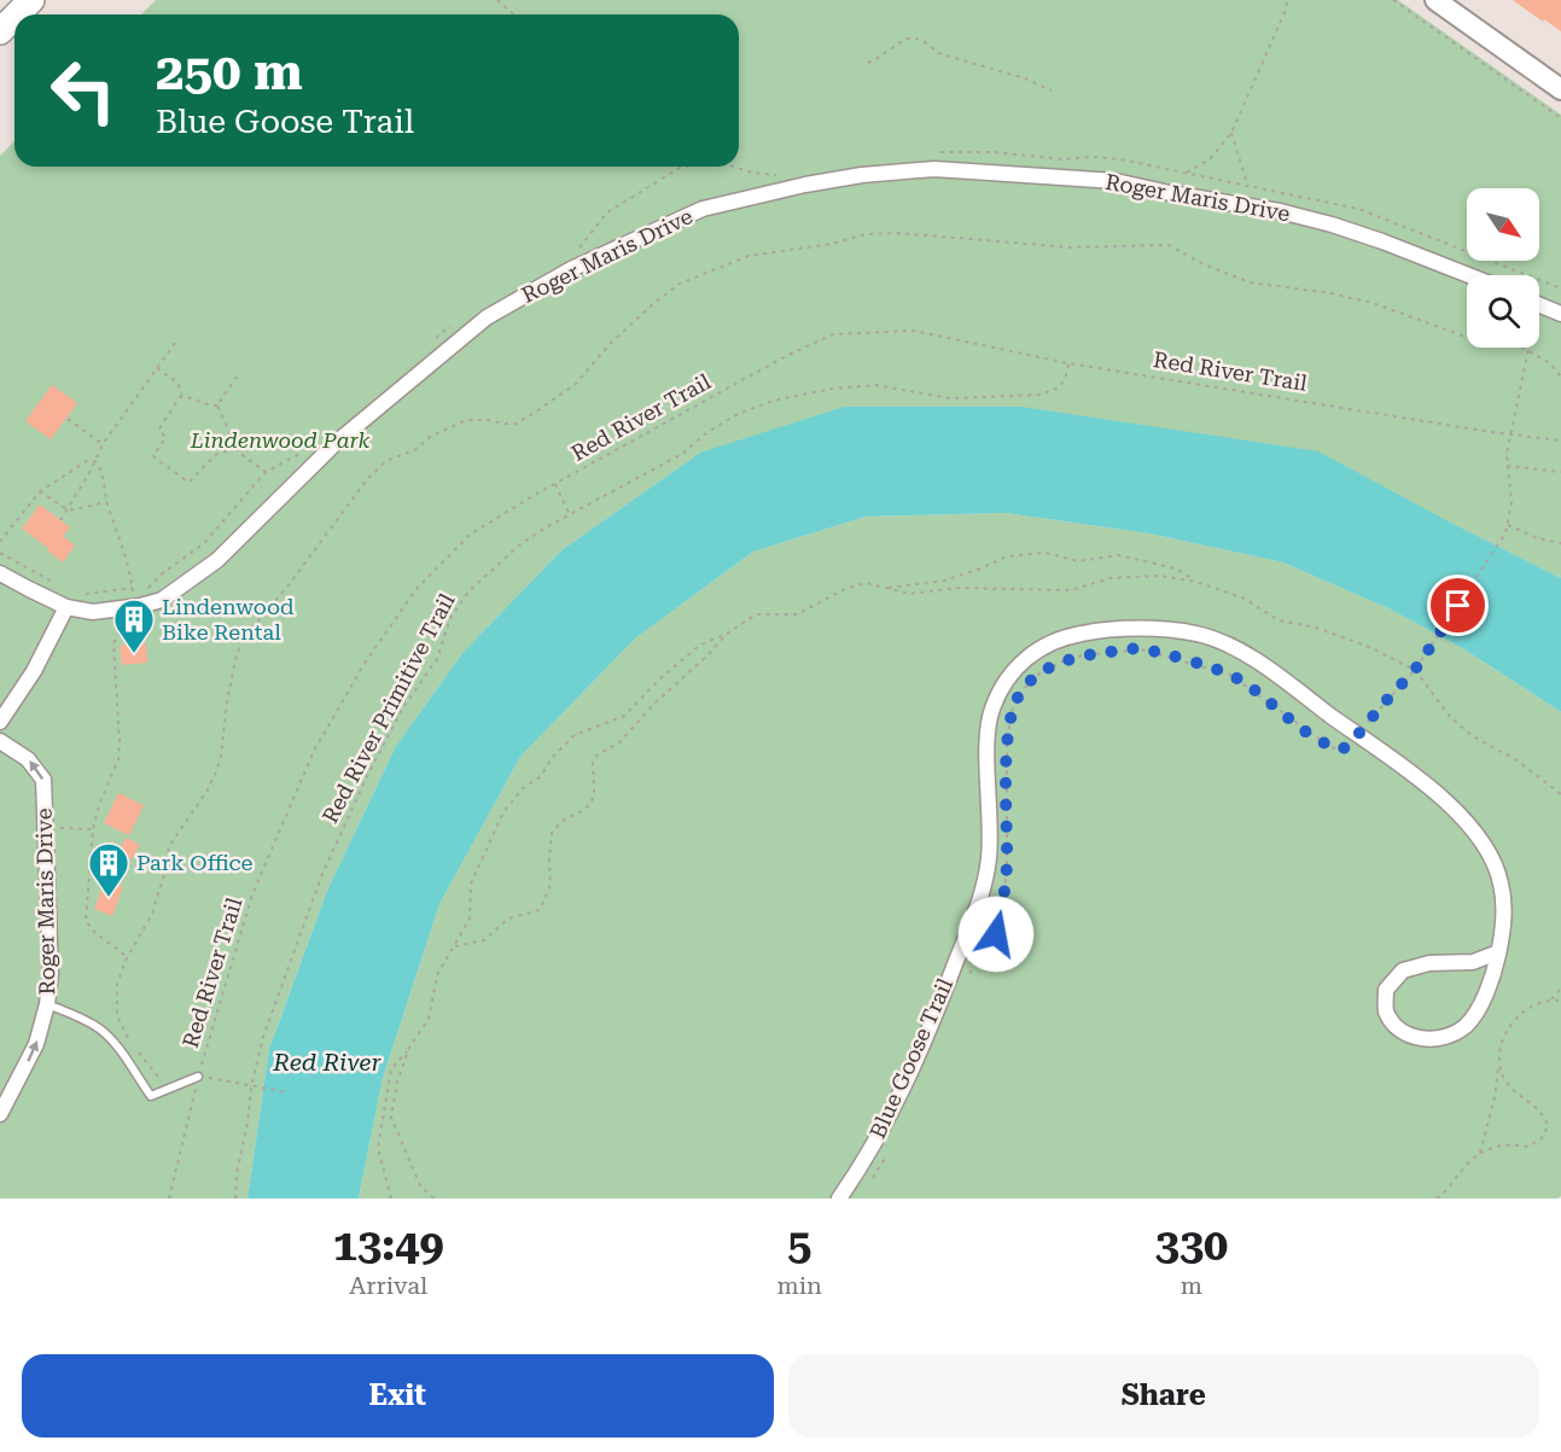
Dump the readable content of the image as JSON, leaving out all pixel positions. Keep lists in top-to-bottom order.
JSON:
{
  "streets": {
    "street": ["Roger Maris Drive"],
    "path": ["Red River Trail", "Red River Primitive Trail", "Blue Goose Trail"]
  },
  "crossings": [
    ["Red River Trail", "Red River Primitive Trail"]
  ],
  "water": ["Red River"],
  "parks": ["Lindenwood Park"],
  "places": {
    "building": ["Lindenwood Bike Rental", "Park Office"]
  },
  "north": "bottom right",
  "page": {
    "turn": ["250 m", "Blue Goose Trail"],
    "eta": [
      "13:49",
      "Arrival",
      "5",
      "min",
      "330",
      "m"
    ],
    "buttons": ["Exit", "Share"]
  }
}
